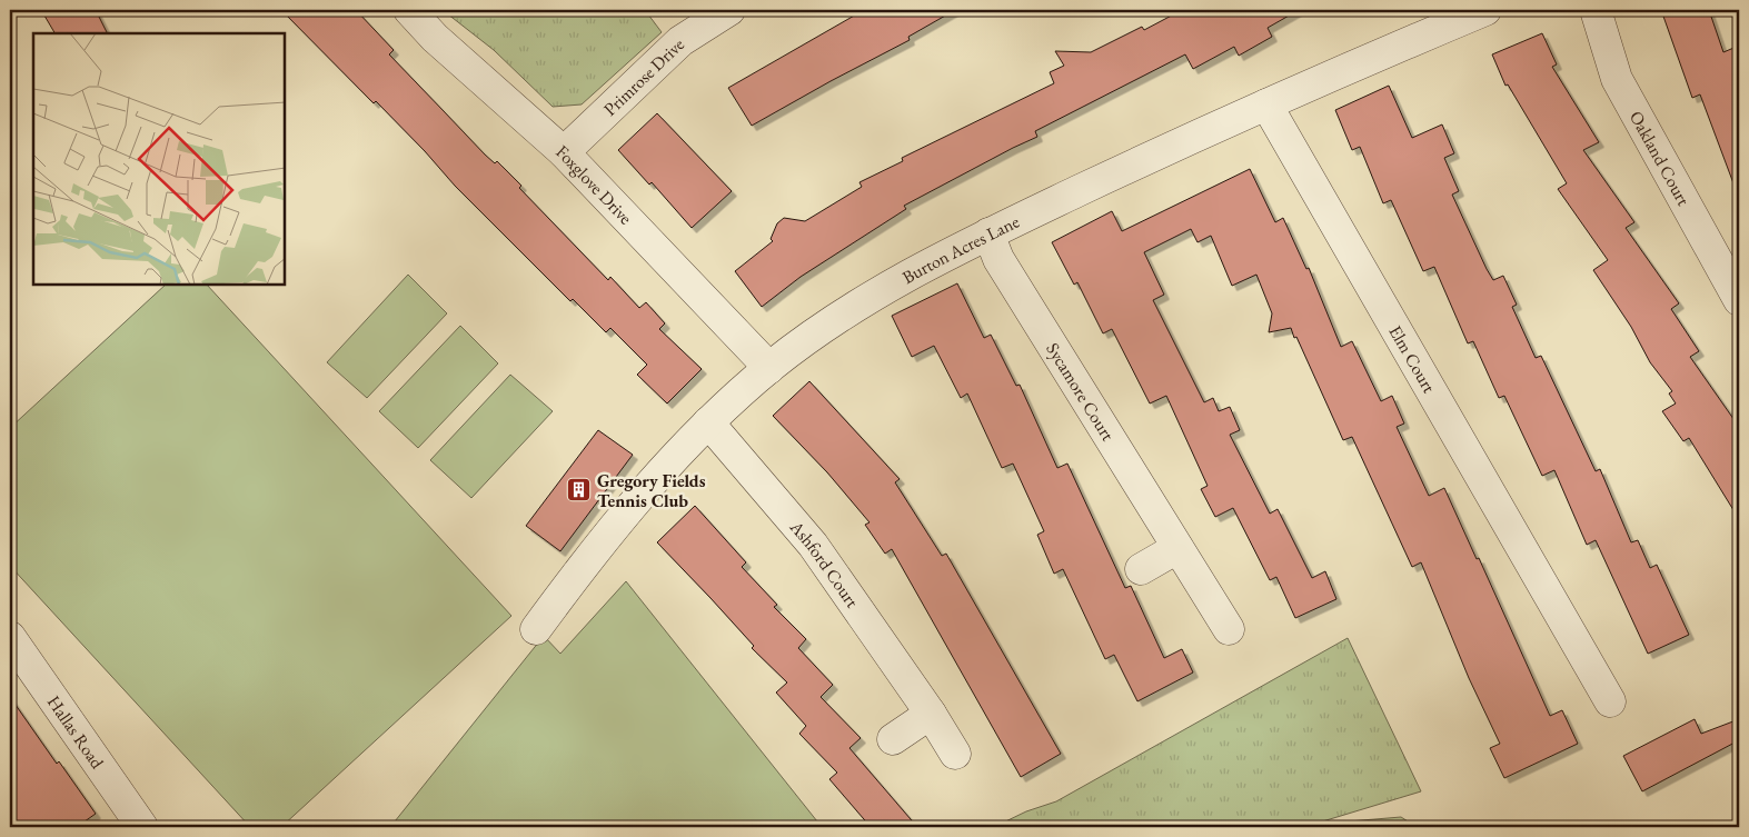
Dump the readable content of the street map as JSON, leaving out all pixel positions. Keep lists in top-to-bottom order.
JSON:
{
  "streets": {
    "street": [
      "Primrose Drive",
      "Oakland Court",
      "Foxglove Drive",
      "Burton Acres Lane",
      "Elm Court",
      "Sycamore Court",
      "Ashford Court",
      "Hallas Road"
    ]
  },
  "crossings": [
    ["Primrose Drive", "Foxglove Drive"],
    ["Foxglove Drive", "Burton Acres Lane"],
    ["Burton Acres Lane", "Elm Court"],
    ["Burton Acres Lane", "Sycamore Court"],
    ["Burton Acres Lane", "Ashford Court"]
  ],
  "places": {
    "building": ["Gregory Fields Tennis Club"]
  }
}
